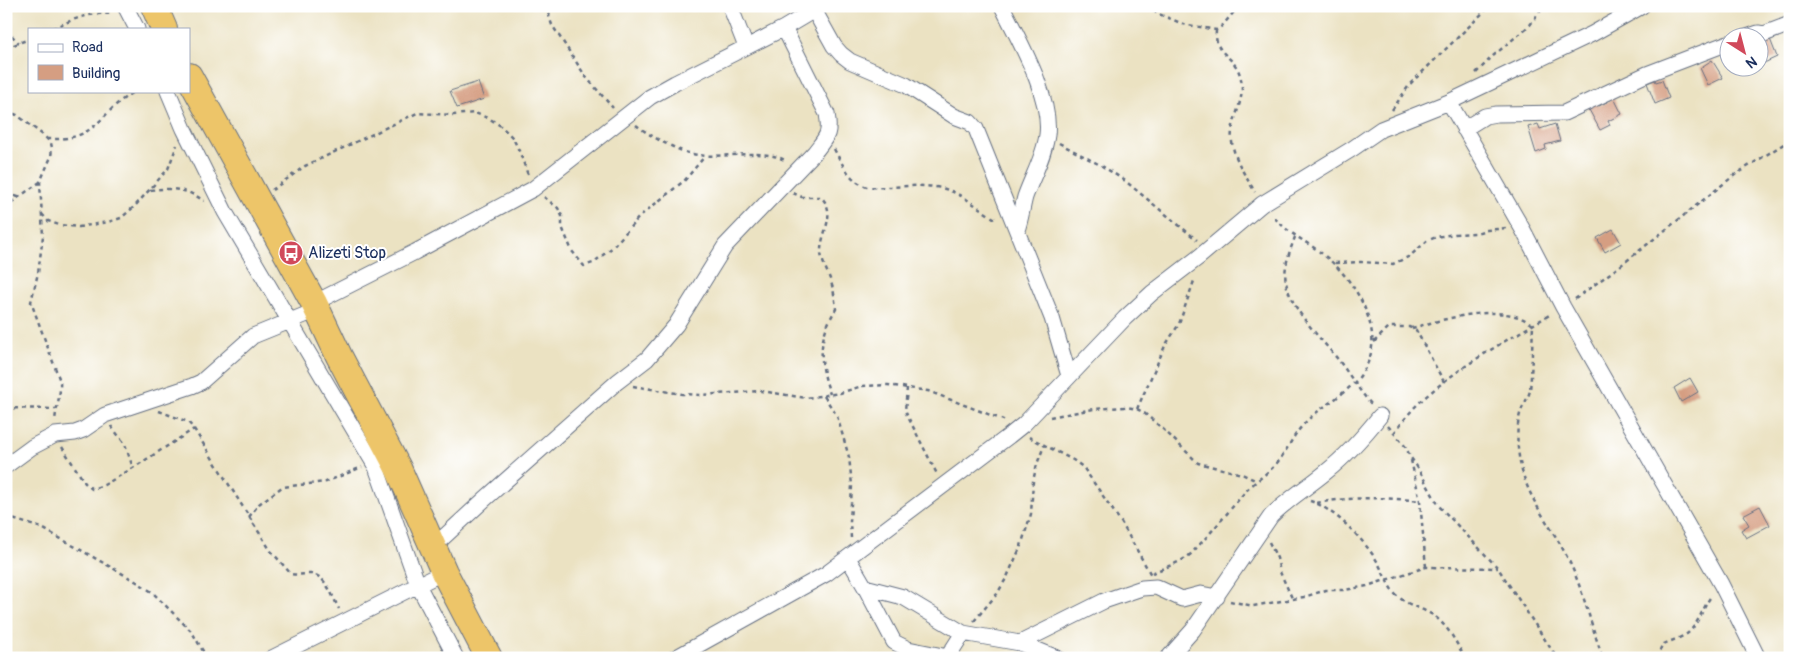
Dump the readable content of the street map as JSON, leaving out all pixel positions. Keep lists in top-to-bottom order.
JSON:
{
  "places": {
    "bus stop": ["Alizeti Stop"]
  },
  "legend": ["Road", "Building"],
  "north": "bottom right"
}
